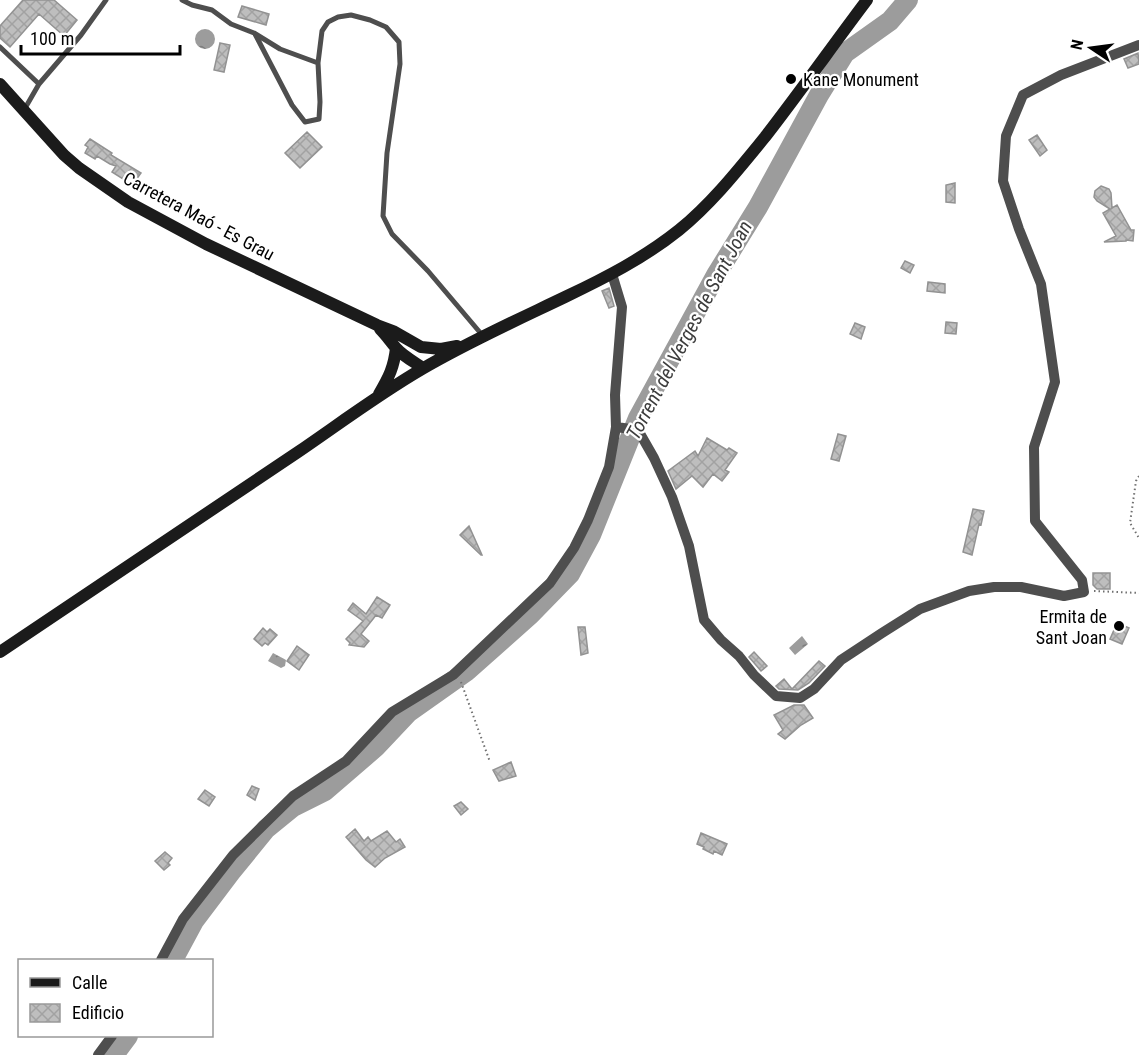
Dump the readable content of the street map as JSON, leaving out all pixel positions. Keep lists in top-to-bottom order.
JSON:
{
  "streets": {
    "main road": ["Carretera Maó - Es Grau"]
  },
  "water": ["Torrent del Verges de Sant Joan"],
  "places": ["Kane Monument", "Ermita de Sant Joan"],
  "legend": ["Calle", "Edificio"],
  "scale_bar": "100 m",
  "north": "left"
}
